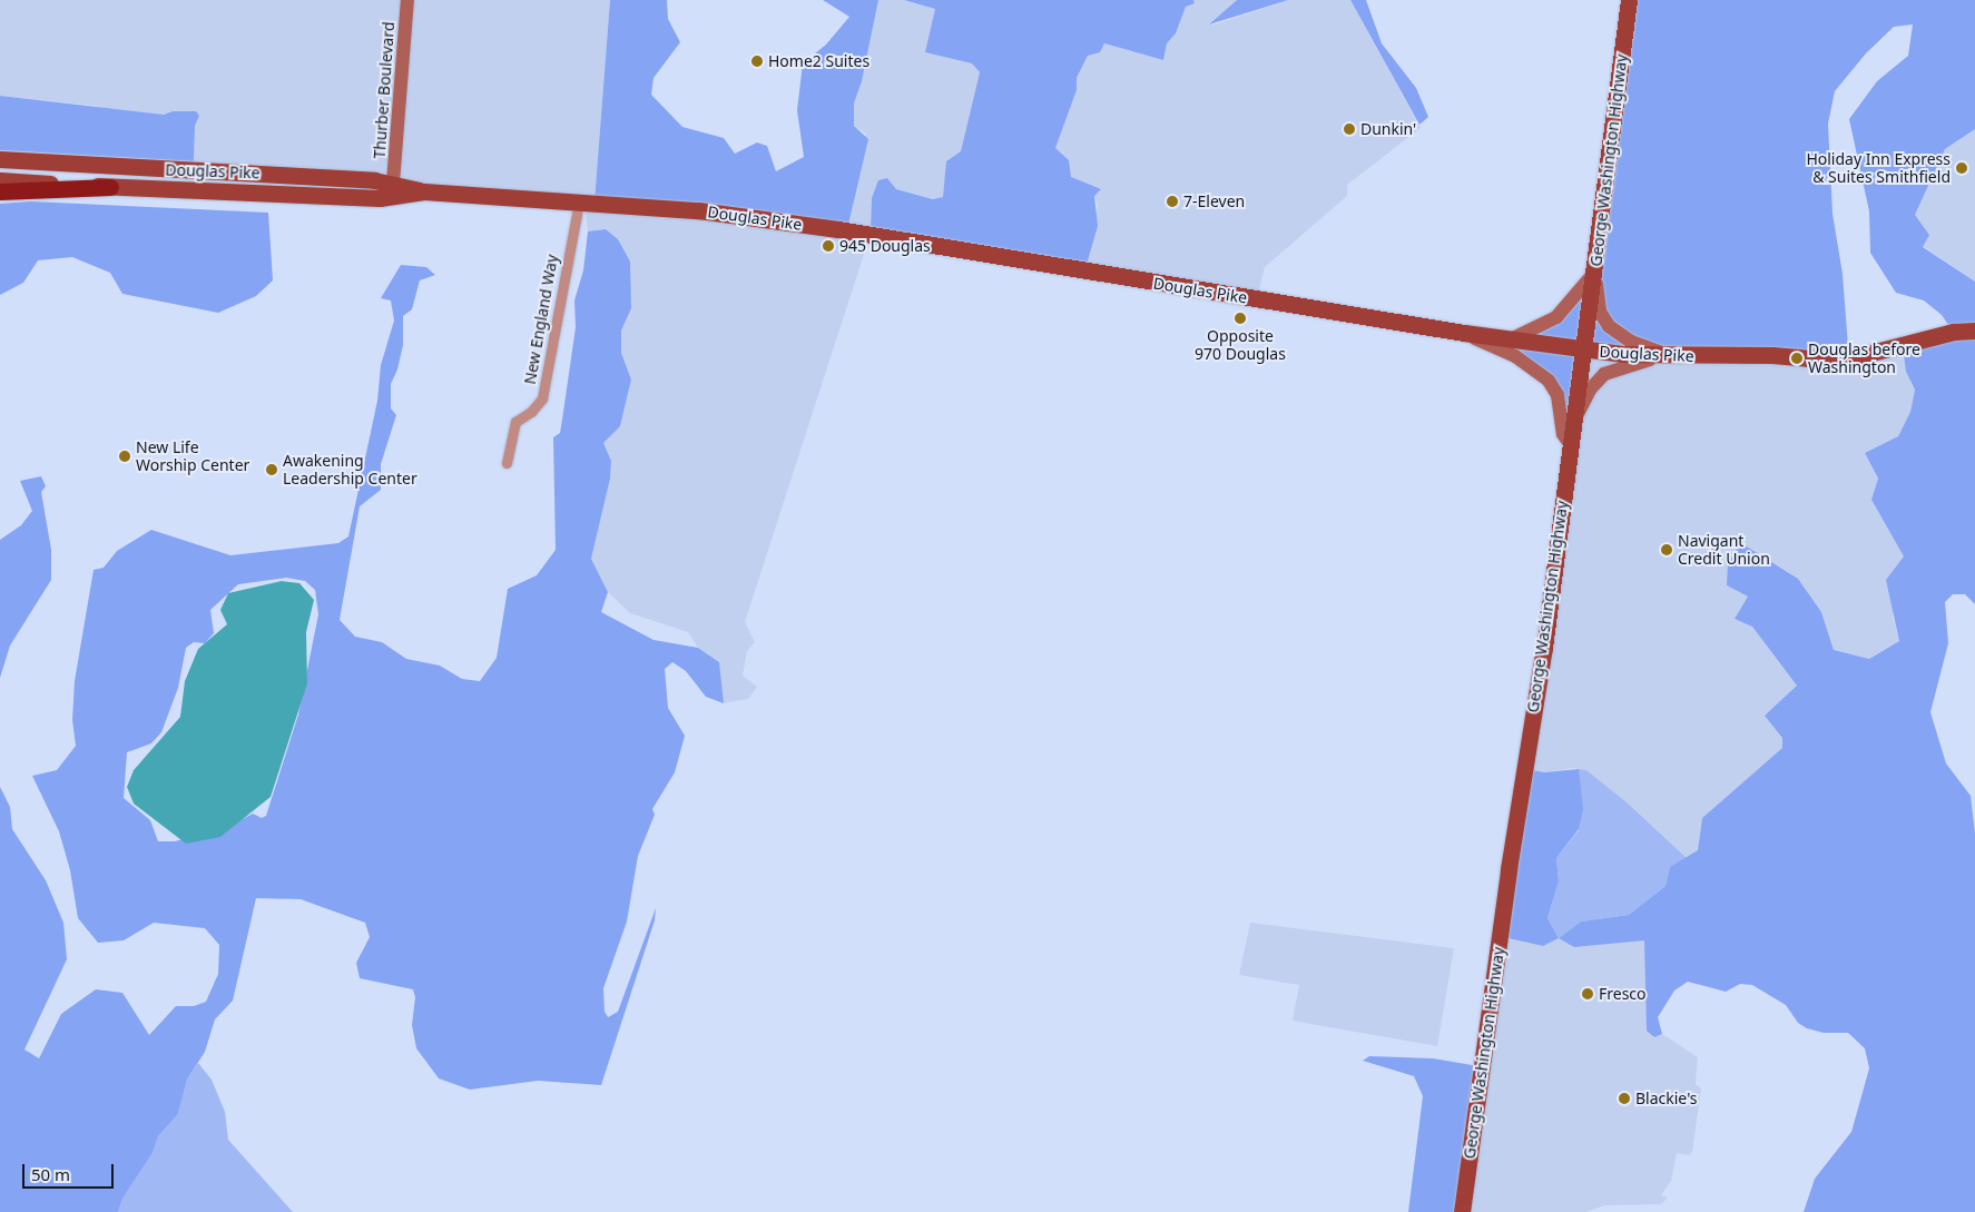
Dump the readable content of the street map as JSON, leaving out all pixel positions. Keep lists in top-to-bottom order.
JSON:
{
  "streets": {
    "main road": ["Thurber Boulevard", "George Washington Highway", "Douglas Pike"],
    "street": ["New England Way"]
  },
  "crossings": [
    ["Thurber Boulevard", "Douglas Pike"],
    ["George Washington Highway", "Douglas Pike"],
    ["Douglas Pike", "New England Way"]
  ],
  "places": [
    "Home2 Suites",
    "Dunkin'",
    "Holiday Inn Express & Suites Smithfield",
    "7-Eleven",
    "945 Douglas",
    "Opposite 970 Douglas",
    "Douglas before Washington",
    "New Life Worship Center",
    "Awakening Leadership Center",
    "Navigant Credit Union",
    "Fresco",
    "Blackie's"
  ],
  "scale_bar": "50 m"
}
